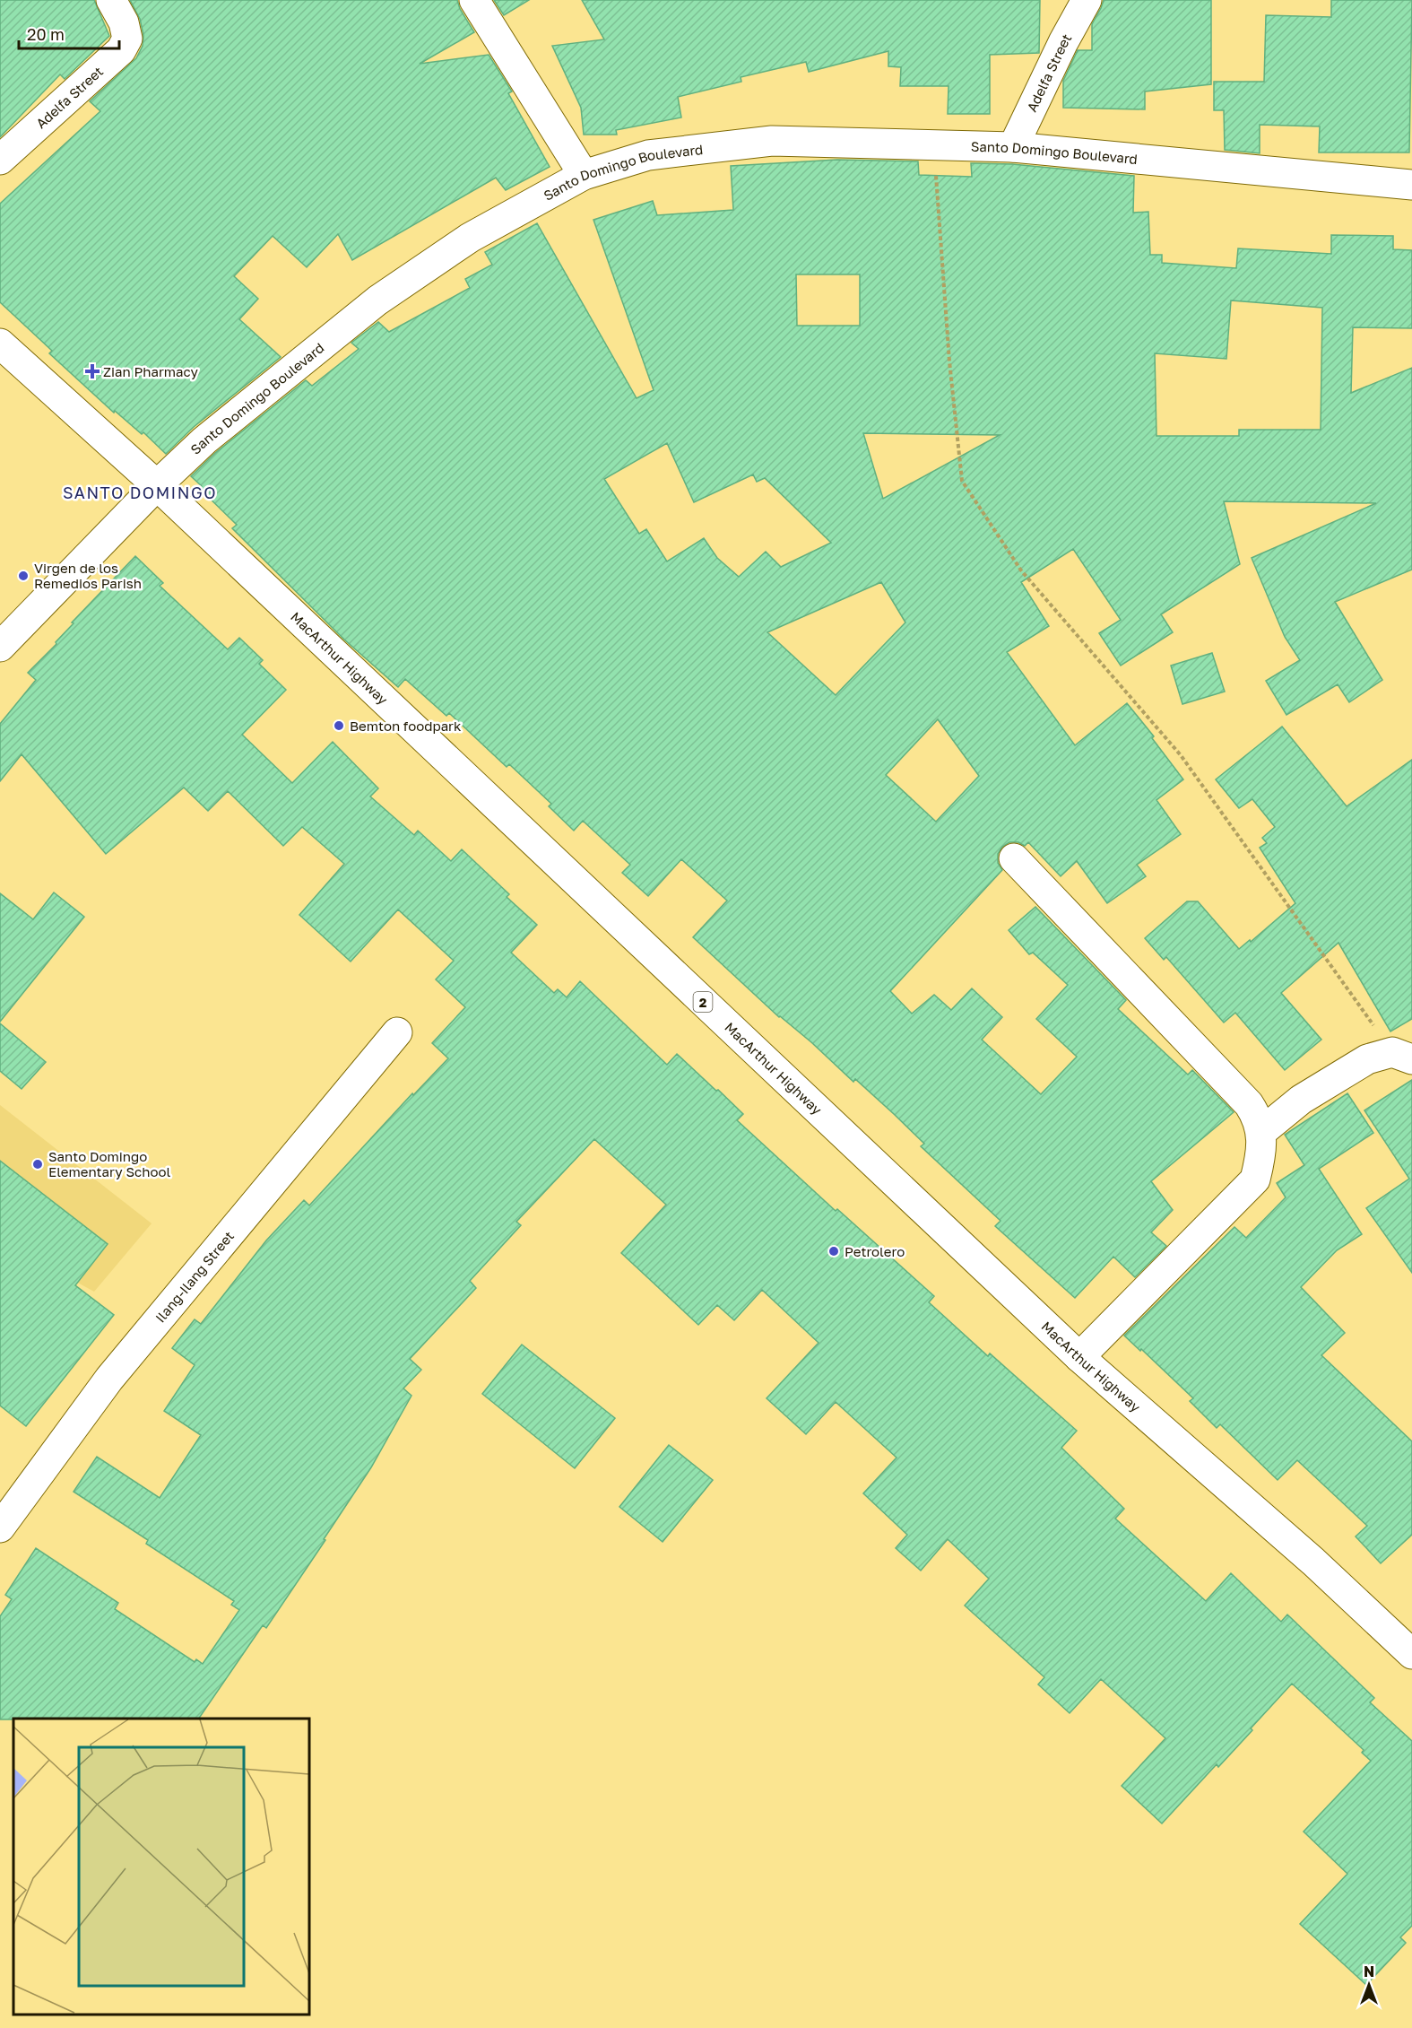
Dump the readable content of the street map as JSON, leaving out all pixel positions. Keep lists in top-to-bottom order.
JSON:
{
  "streets": {
    "main road": [
      "Adelfa Street",
      "Santo Domingo Boulevard",
      "MacArthur Highway",
      "2",
      "Ilang-Ilang Street"
    ]
  },
  "crossings": [
    ["Adelfa Street", "Santo Domingo Boulevard"],
    ["Santo Domingo Boulevard", "MacArthur Highway"]
  ],
  "districts": ["SANTO DOMINGO"],
  "places": {
    "health": ["Zian Pharmacy"],
    "other": [
      "Virgen de los Remedios Parish",
      "Bemton foodpark",
      "Santo Domingo Elementary School",
      "Petrolero"
    ]
  },
  "scale_bar": "20 m",
  "north": "top"
}
